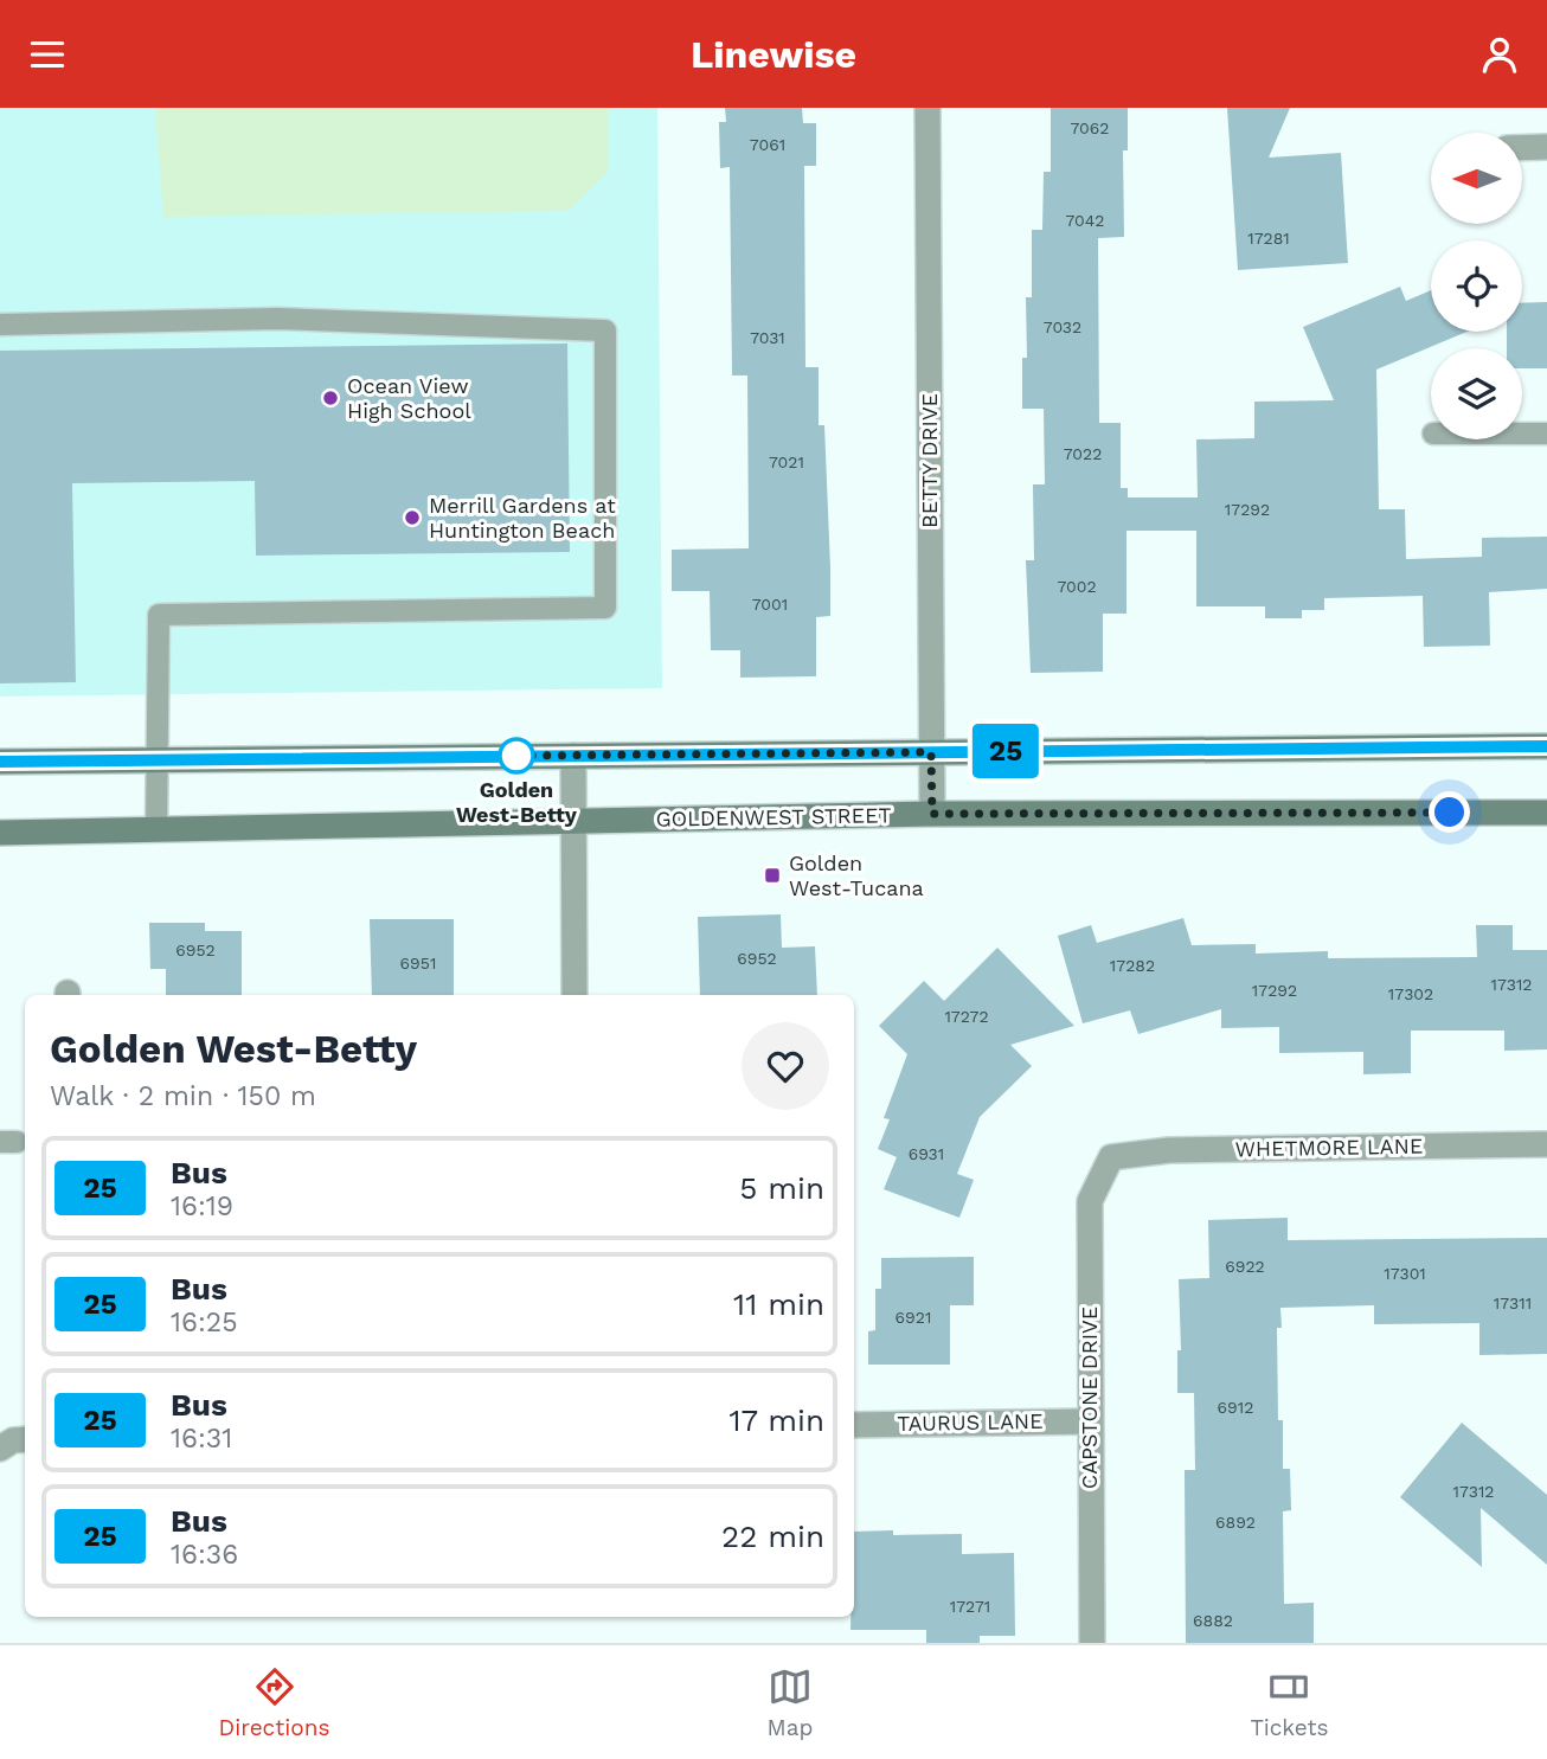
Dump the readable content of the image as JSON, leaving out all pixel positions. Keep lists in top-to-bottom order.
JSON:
{
  "streets": {
    "main road": ["GOLDENWEST STREET"],
    "street": [
      "BETTY DRIVE",
      "WHETMORE LANE",
      "CAPSTONE DRIVE",
      "TAURUS LANE"
    ]
  },
  "crossings": [
    ["BETTY DRIVE", "GOLDENWEST STREET"],
    ["WHETMORE LANE", "CAPSTONE DRIVE"],
    ["CAPSTONE DRIVE", "TAURUS LANE"]
  ],
  "places": {
    "other": ["Ocean View High School", "Merrill Gardens at Huntington Beach", "Golden West-Betty"],
    "transit": ["Golden West-Tucana"]
  },
  "lines": ["bus line 25"],
  "house_numbers": [
    "7062",
    "7061",
    "7042",
    "17281",
    "7032",
    "7031",
    "7022",
    "7021",
    "17292",
    "7002",
    "7001",
    "6952",
    "6952",
    "6951",
    "17282",
    "17312",
    "17292",
    "17302",
    "17272",
    "6931",
    "6922",
    "17301",
    "17311",
    "6921",
    "6912",
    "17312",
    "6892",
    "17271",
    "6882"
  ],
  "north": "left",
  "page": {
    "header": "Linewise",
    "on_map": "25",
    "heading": ["Golden West-Betty", "Walk · 2 min · 150 m"],
    "list": [
      {
        "mark": "25",
        "name": "Bus",
        "note": "16:19",
        "value": "5 min"
      },
      {
        "mark": "25",
        "name": "Bus",
        "note": "16:25",
        "value": "11 min"
      },
      {
        "mark": "25",
        "name": "Bus",
        "note": "16:31",
        "value": "17 min"
      },
      {
        "mark": "25",
        "name": "Bus",
        "note": "16:36",
        "value": "22 min"
      }
    ],
    "tabs": ["Directions", "Map", "Tickets"]
  }
}
